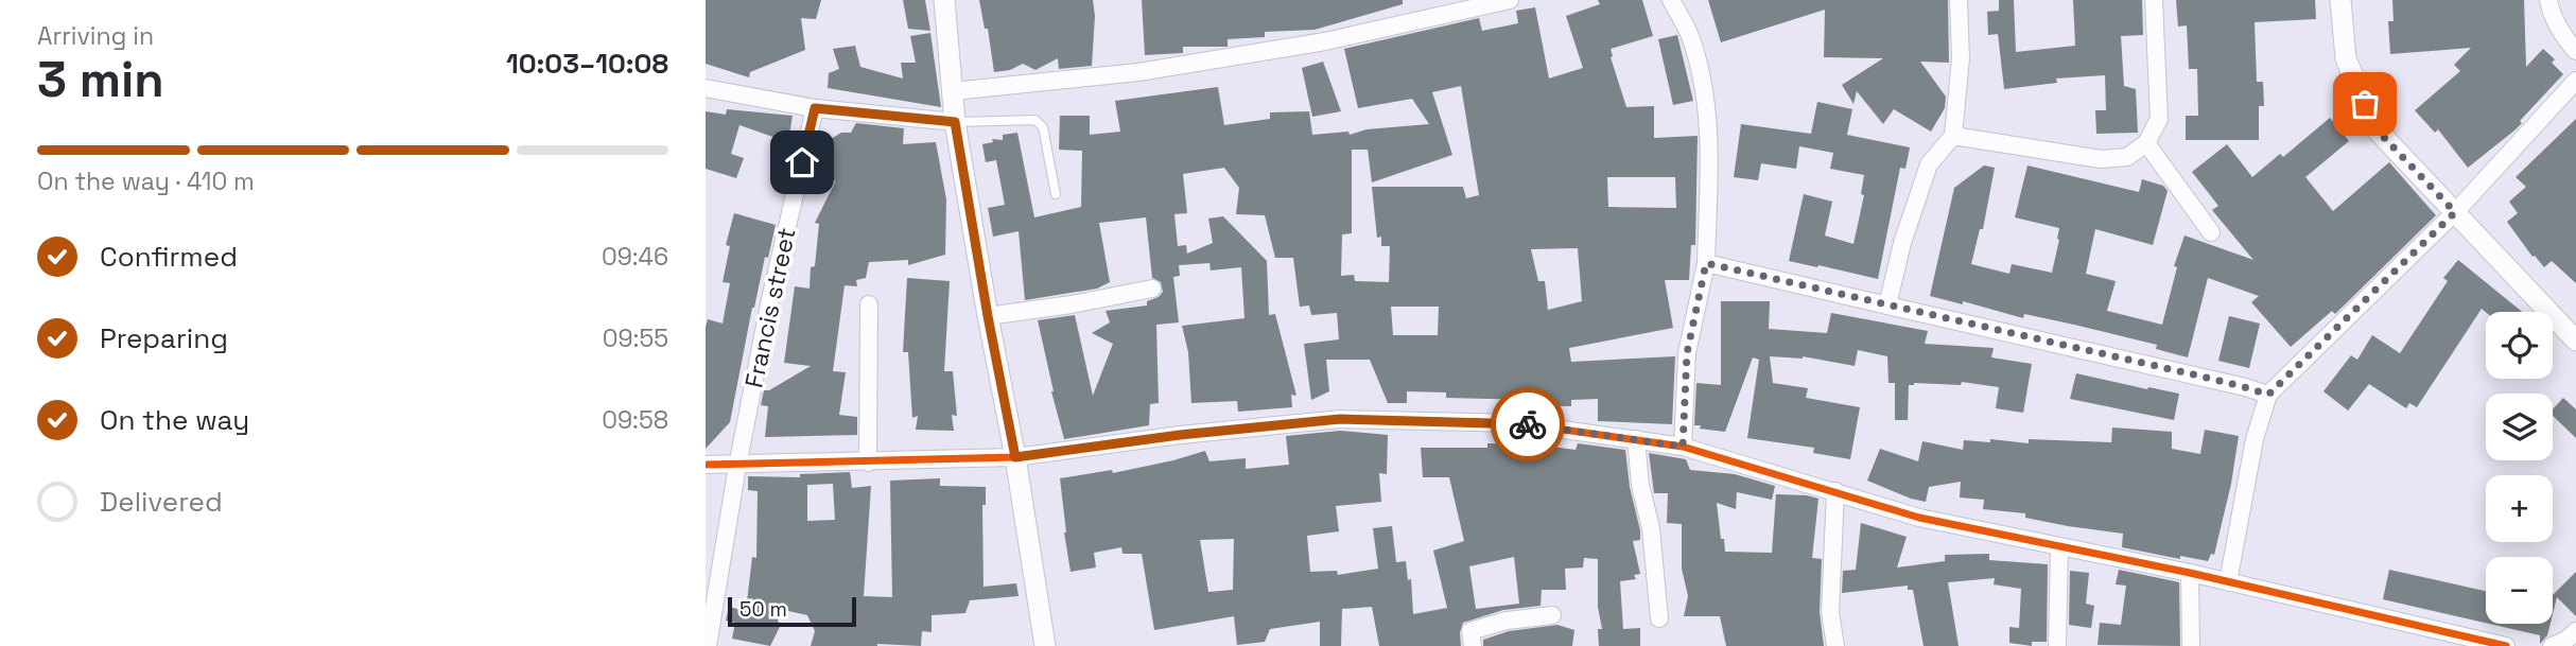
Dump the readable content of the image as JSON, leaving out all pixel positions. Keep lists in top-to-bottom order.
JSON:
{
  "streets": {
    "street": ["Francis street"]
  },
  "scale_bar": "50 m",
  "page": {
    "heading": ["3 min", "Arriving in", "10:03–10:08"],
    "bar": "On the way · 410 m",
    "list": [
      ["Confirmed", "09:46"],
      ["Preparing", "09:55"],
      ["On the way", "09:58"],
      "Delivered"
    ],
    "map_buttons": ["+", "−"],
    "scale": "50 m"
  }
}
